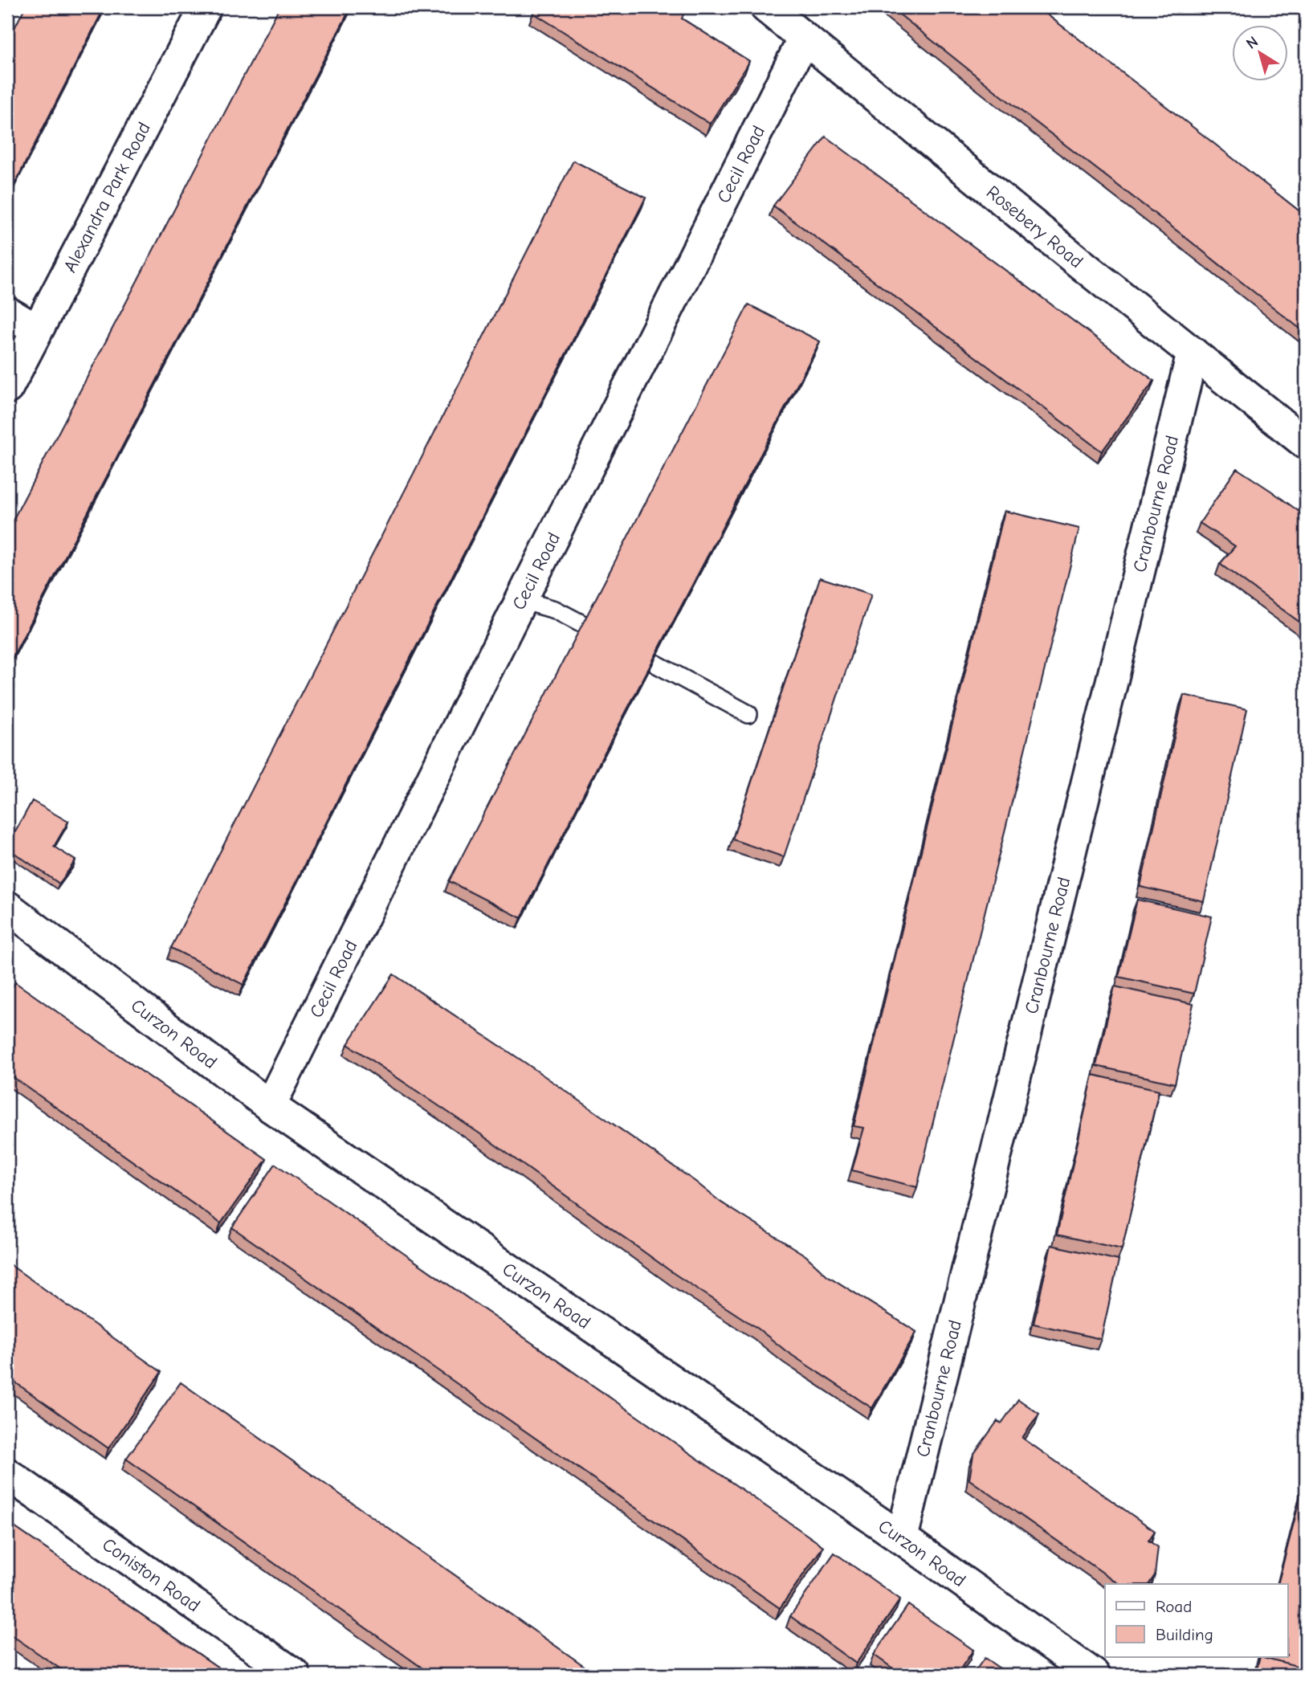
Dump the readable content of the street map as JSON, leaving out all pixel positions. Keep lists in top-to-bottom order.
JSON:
{
  "streets": {
    "street": [
      "Cecil Road",
      "Alexandra Park Road",
      "Rosebery Road",
      "Cranbourne Road",
      "Curzon Road",
      "Coniston Road"
    ]
  },
  "crossings": [
    ["Cecil Road", "Rosebery Road"],
    ["Cecil Road", "Curzon Road"],
    ["Rosebery Road", "Cranbourne Road"],
    ["Cranbourne Road", "Curzon Road"]
  ],
  "legend": ["Road", "Building"],
  "north": "top left"
}
